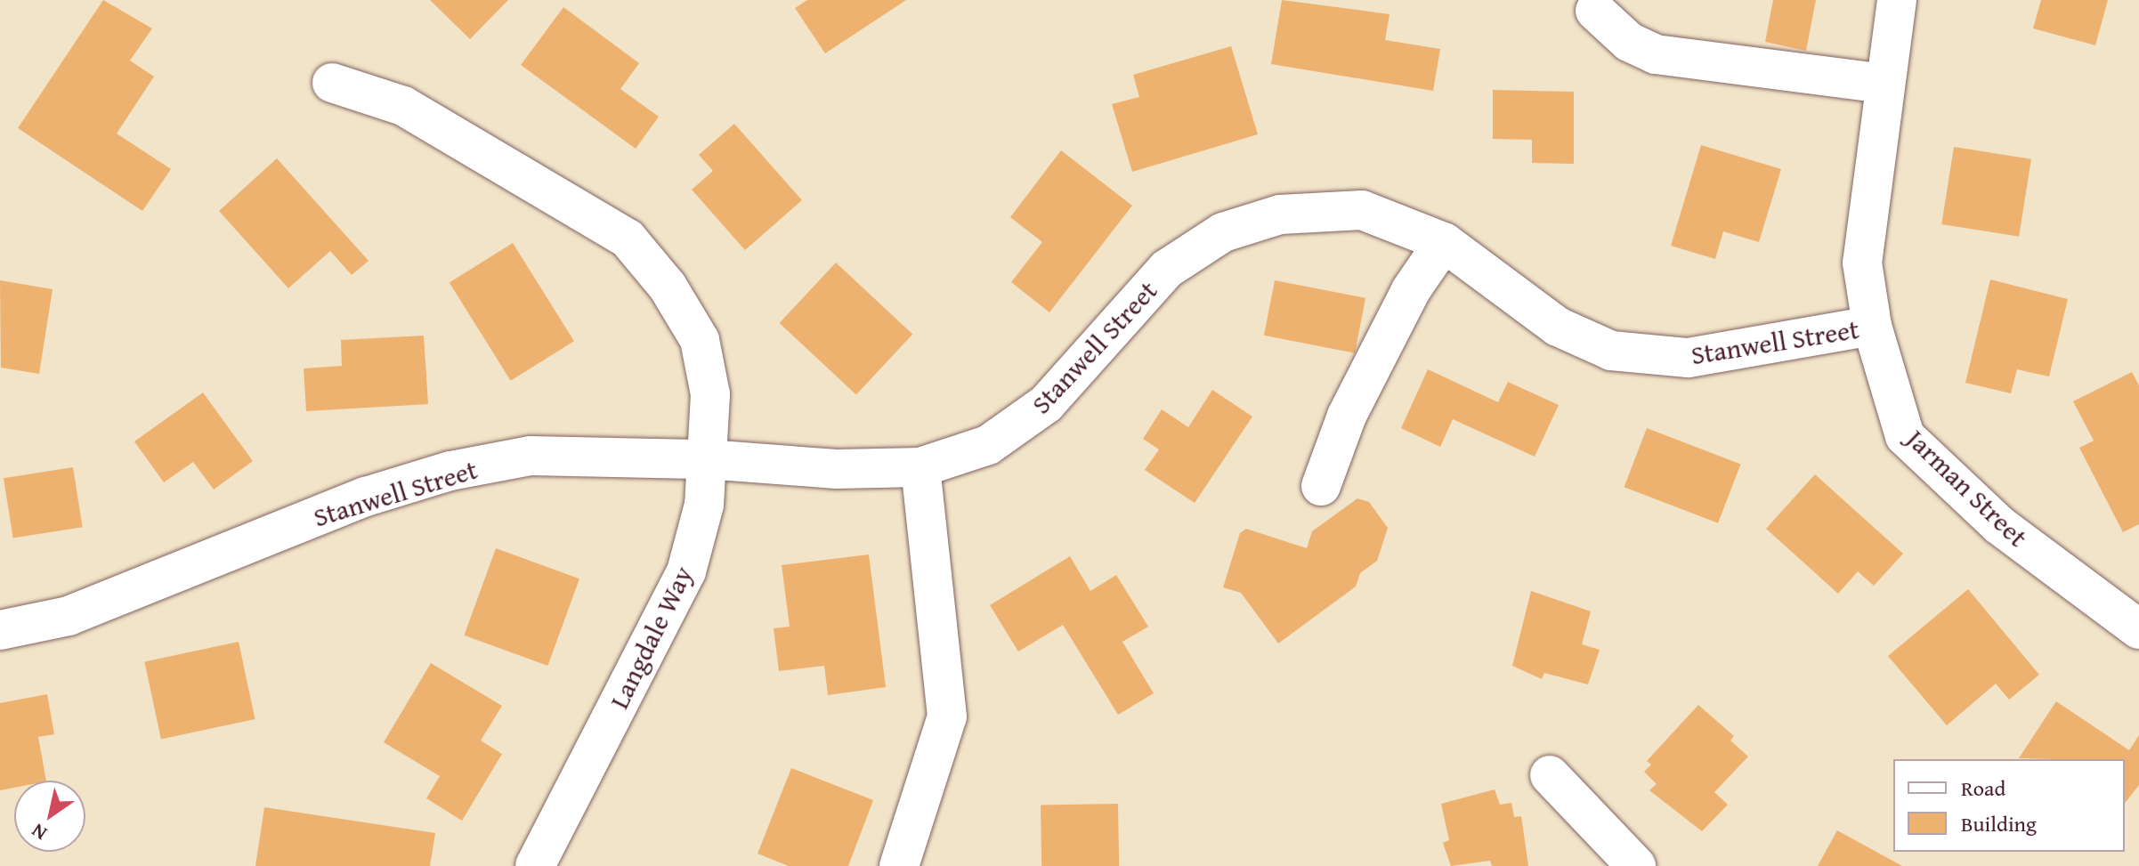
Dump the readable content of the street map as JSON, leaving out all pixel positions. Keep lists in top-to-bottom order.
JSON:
{
  "streets": {
    "street": ["Stanwell Street", "Jarman Street", "Langdale Way"]
  },
  "crossings": [
    ["Stanwell Street", "Jarman Street"],
    ["Stanwell Street", "Langdale Way"]
  ],
  "legend": ["Road", "Building"],
  "north": "bottom left"
}
